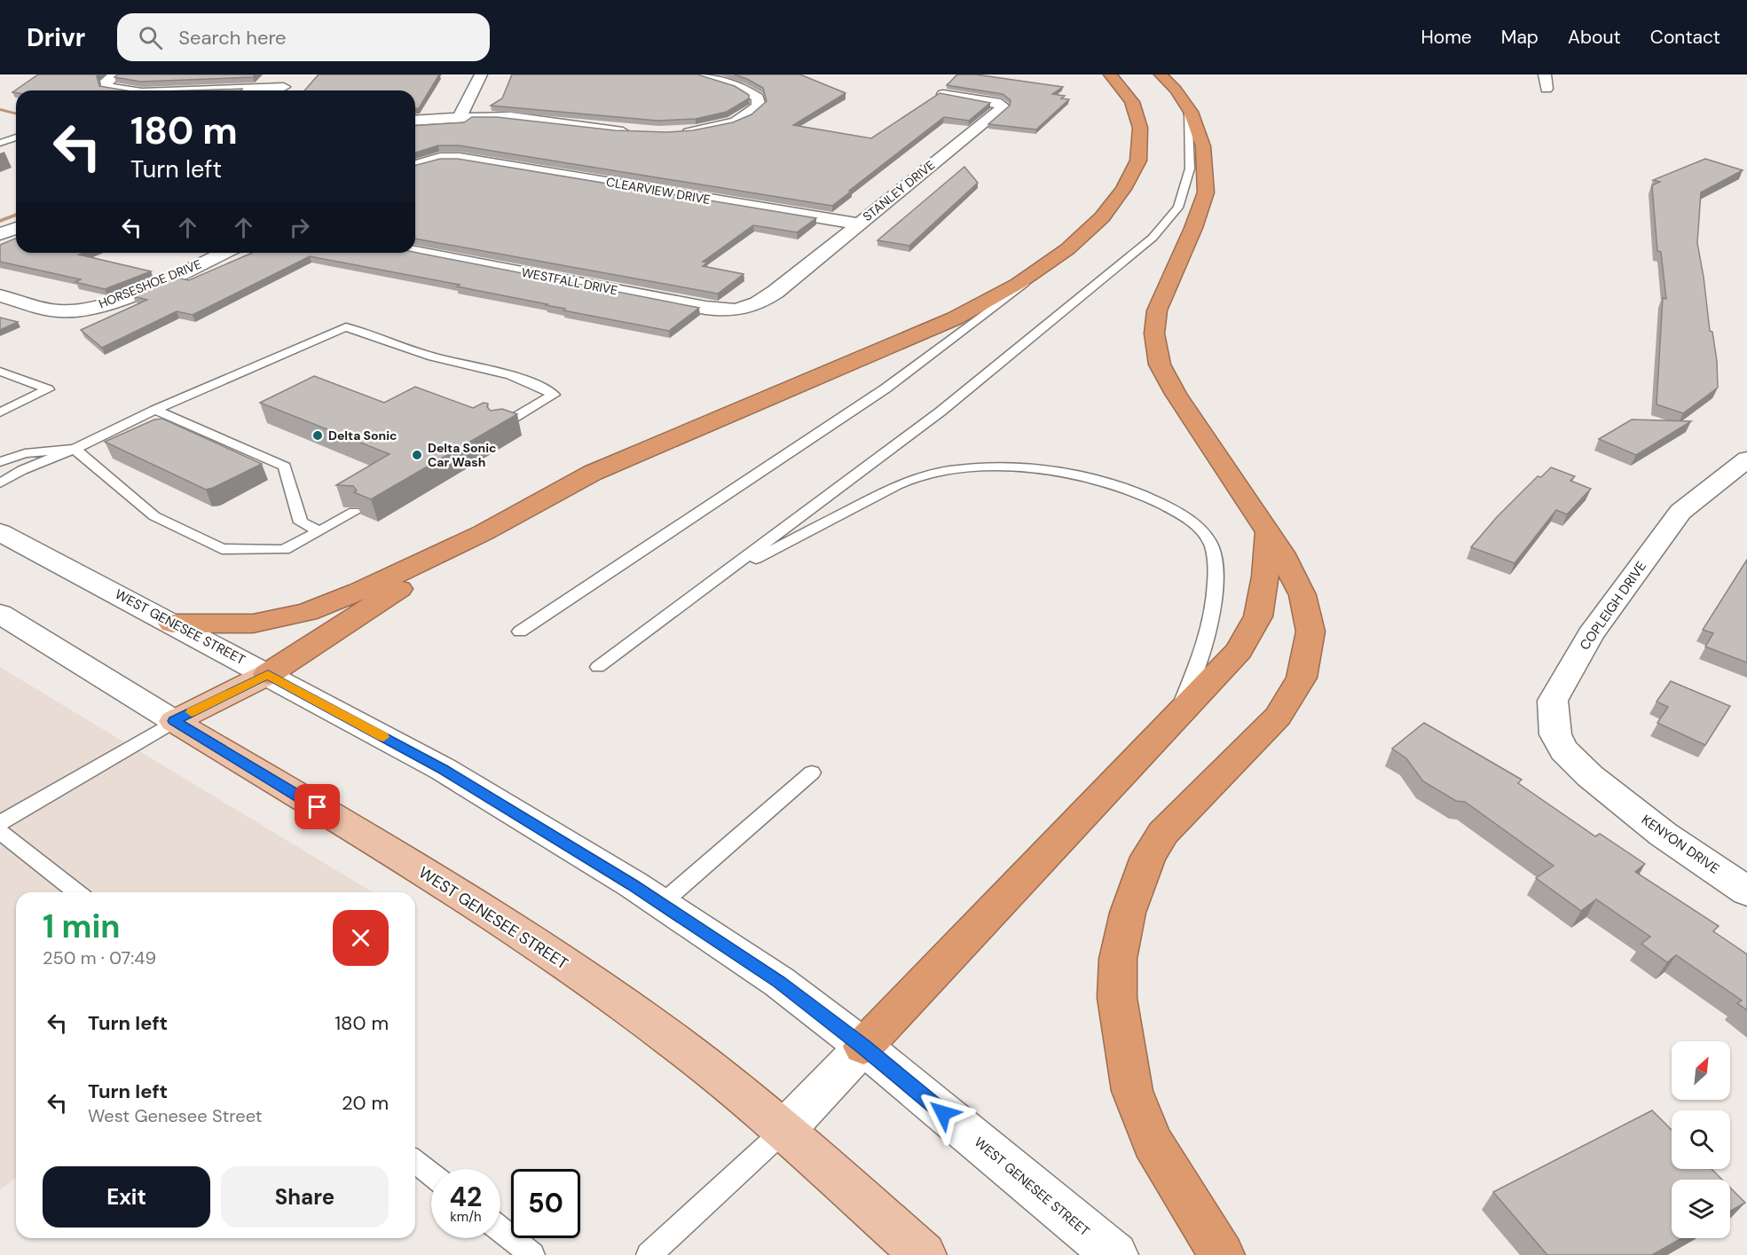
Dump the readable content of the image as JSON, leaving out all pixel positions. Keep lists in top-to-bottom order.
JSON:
{
  "streets": {
    "main road": ["WEST GENESEE STREET"],
    "street": [
      "CLEARVIEW DRIVE",
      "STANLEY DRIVE",
      "WESTFALL DRIVE",
      "HORSESHOE DRIVE",
      "COPLEIGH DRIVE",
      "KENYON DRIVE"
    ]
  },
  "crossings": [
    ["CLEARVIEW DRIVE", "STANLEY DRIVE"],
    ["STANLEY DRIVE", "WESTFALL DRIVE"],
    ["COPLEIGH DRIVE", "KENYON DRIVE"]
  ],
  "places": ["Delta Sonic", "Delta Sonic Car Wash"],
  "north": "top right",
  "page": {
    "header": "Drivr",
    "search": "Search here",
    "nav": [
      "Home",
      "Map",
      "About",
      "Contact"
    ],
    "turn": ["180 m", "Turn left"],
    "heading": ["1 min", "250 m · 07:49"],
    "list": [
      {
        "name": "Turn left",
        "value": "180 m"
      },
      {
        "name": "Turn left",
        "note": "West Genesee Street",
        "value": "20 m"
      }
    ],
    "buttons": ["Exit", "Share"],
    "speed": "42 km/h",
    "limit": "50"
  }
}
